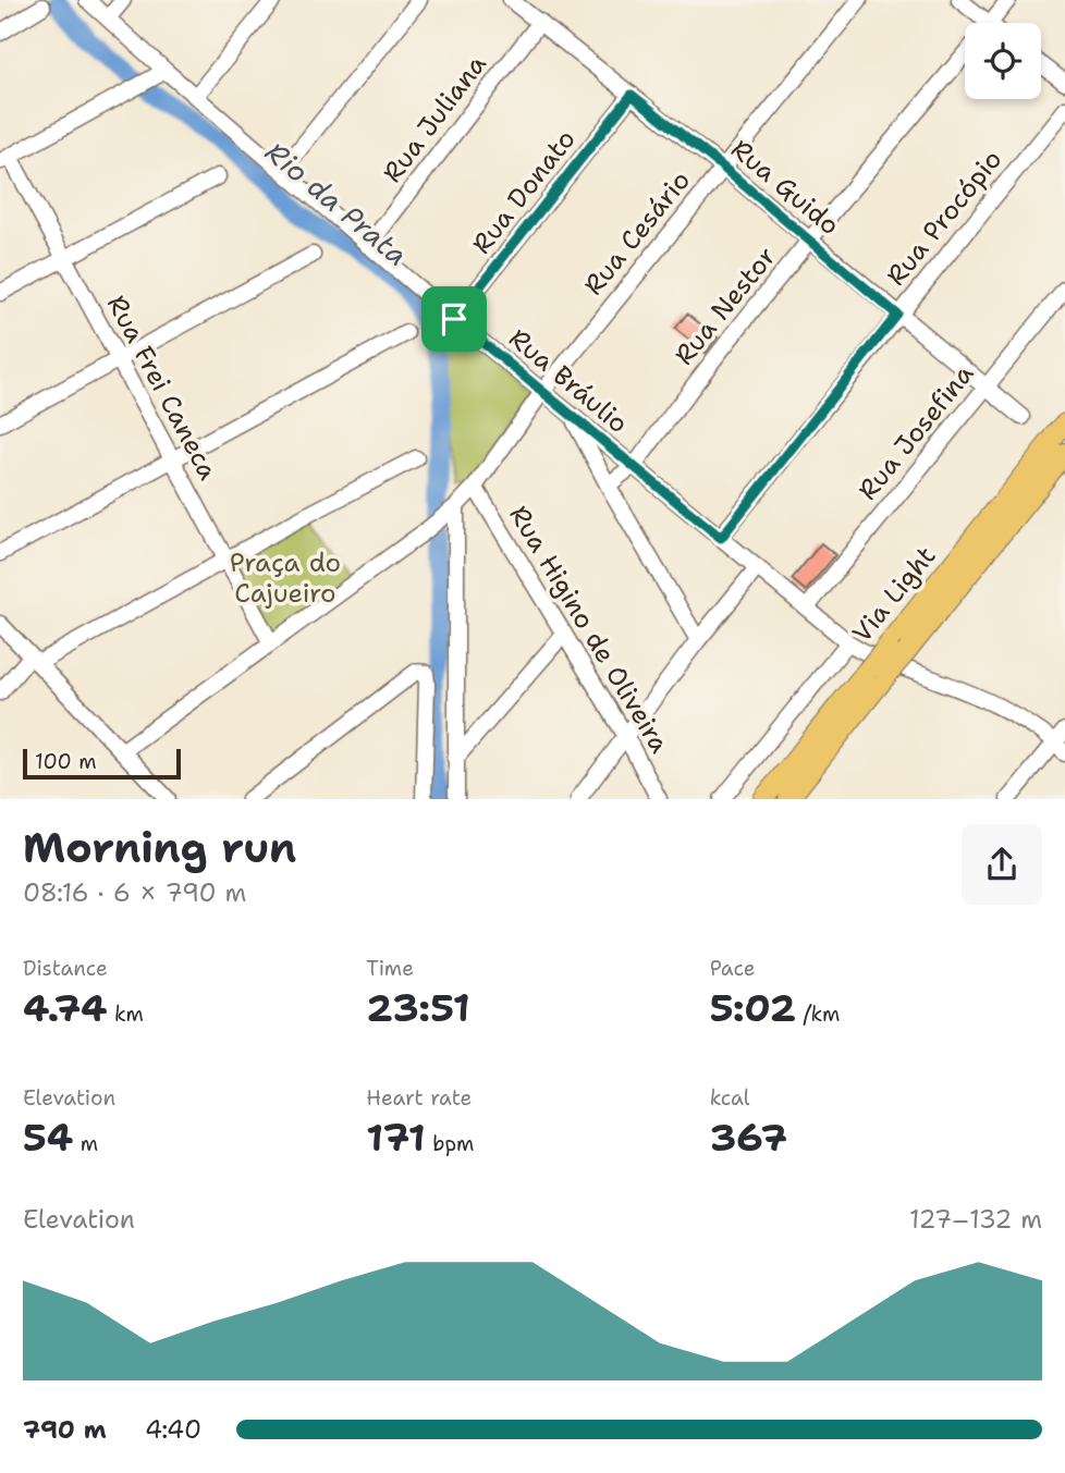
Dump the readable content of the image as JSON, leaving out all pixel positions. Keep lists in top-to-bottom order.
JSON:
{
  "streets": {
    "main road": ["Via Light"],
    "street": [
      "Rua Juliana",
      "Rua Guido",
      "Rua Donato",
      "Rua Procópio",
      "Rua Cesário",
      "Rua Nestor",
      "Rua Bráulio",
      "Rua Frei Caneca",
      "Rua Josefina",
      "Rua Higino de Oliveira"
    ]
  },
  "crossings": [
    ["Rua Juliana", "Rua Guido"],
    ["Rua Juliana", "Rua Bráulio"],
    ["Rua Guido", "Rua Donato"],
    ["Rua Guido", "Rua Procópio"],
    ["Rua Guido", "Rua Cesário"],
    ["Rua Guido", "Rua Nestor"],
    ["Rua Guido", "Rua Josefina"],
    ["Rua Donato", "Rua Bráulio"],
    ["Rua Procópio", "Rua Bráulio"],
    ["Rua Cesário", "Rua Bráulio"],
    ["Rua Cesário", "Rua Frei Caneca"],
    ["Rua Cesário", "Rua Higino de Oliveira"],
    ["Rua Nestor", "Rua Bráulio"],
    ["Rua Bráulio", "Rua Josefina"]
  ],
  "water": ["Rio da Prata"],
  "parks": ["Praça do Cajueiro"],
  "scale_bar": "100 m",
  "page": {
    "scale": "100 m",
    "heading": ["Morning run", "08:16 · 6 × 790 m"],
    "stats": [
      ["Distance", "4.74 km"],
      ["Time", "23:51"],
      ["Pace", "5:02 /km"],
      ["Elevation", "54 m"],
      ["Heart rate", "171 bpm"],
      ["kcal", "367"]
    ],
    "chart": ["Elevation", "127–132 m"],
    "list": [
      {
        "name": "790 m",
        "note": "4:40"
      }
    ]
  }
}
